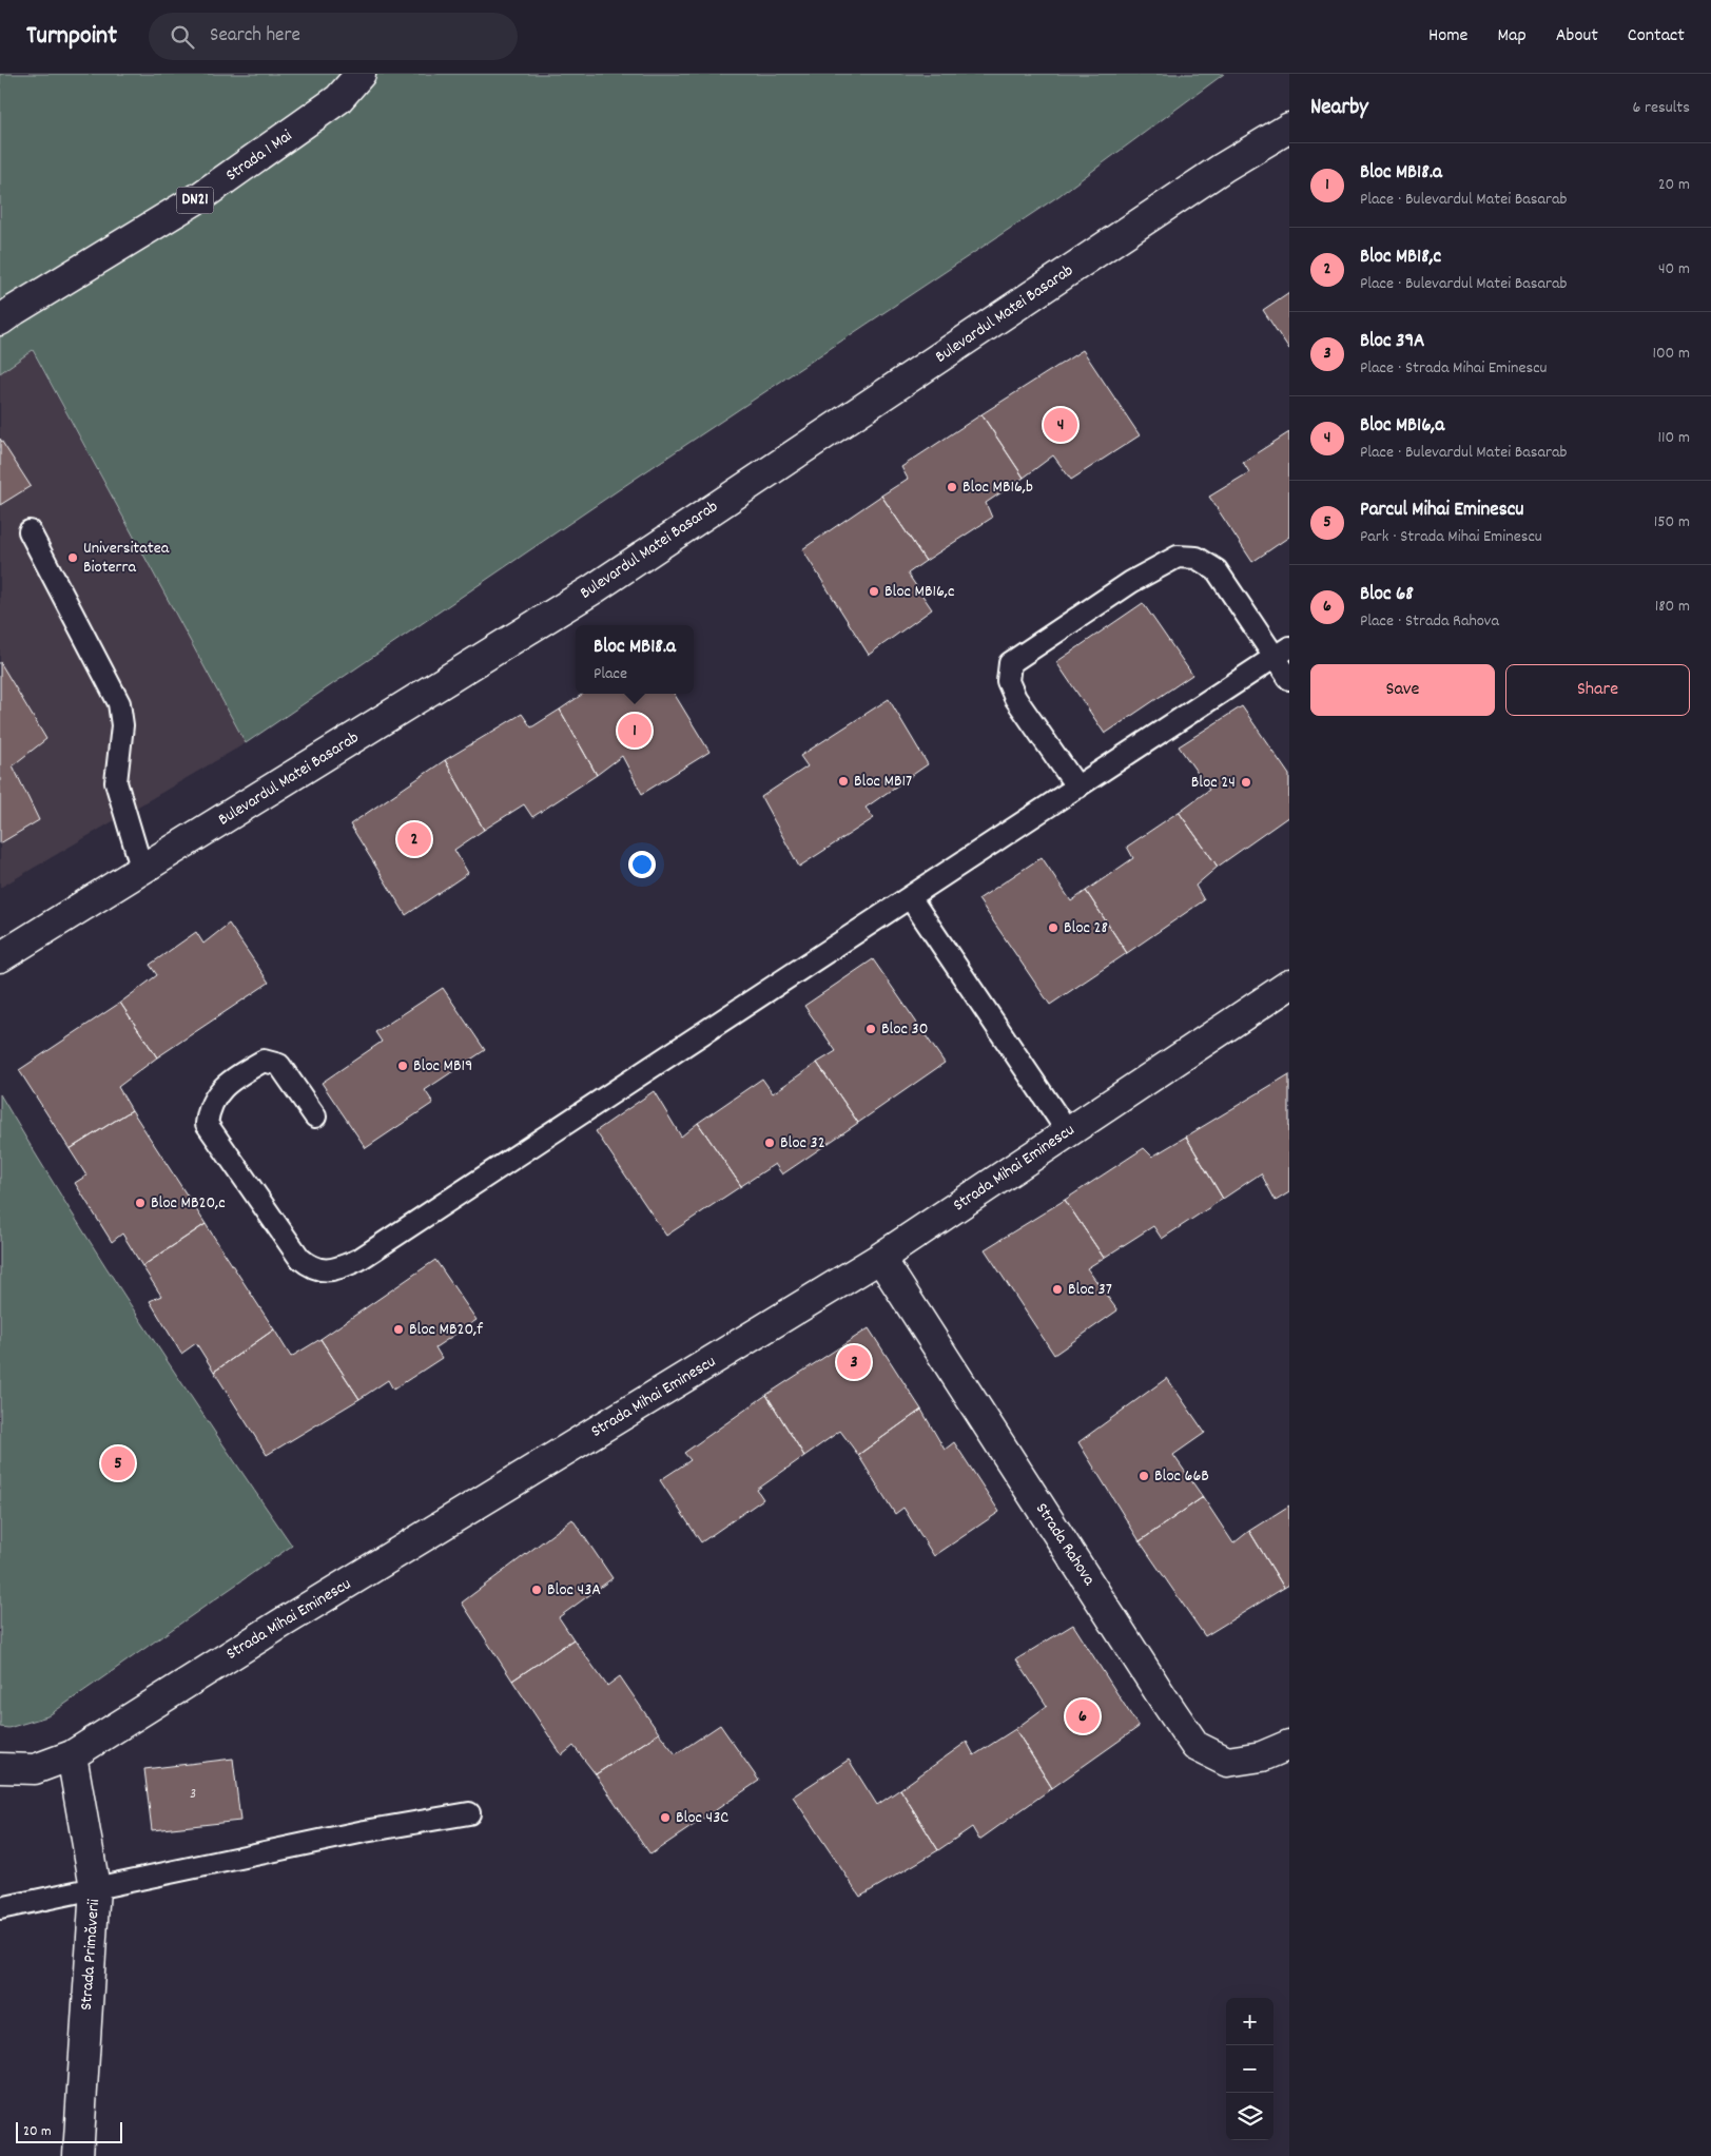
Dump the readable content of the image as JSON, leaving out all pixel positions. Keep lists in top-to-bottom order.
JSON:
{
  "streets": {
    "street": [
      "Strada 1 Mai",
      "DN21",
      "Bulevardul Matei Basarab",
      "Strada Mihai Eminescu",
      "Strada Rahova",
      "Strada Primăverii"
    ]
  },
  "crossings": [
    ["Strada Mihai Eminescu", "Strada Rahova"],
    ["Strada Mihai Eminescu", "Strada Primăverii"]
  ],
  "places": [
    "Bloc MB16,b",
    "Universitatea Bioterra",
    "Bloc MB16,c",
    "Bloc MB17",
    "Bloc 24",
    "Bloc 28",
    "Bloc 30",
    "Bloc MB19",
    "Bloc 32",
    "Bloc MB20,c",
    "Bloc 37",
    "Bloc MB20,f",
    "Bloc 66B",
    "Bloc 43A",
    "Bloc 43C"
  ],
  "house_numbers": ["3"],
  "scale_bar": "20 m",
  "page": {
    "header": "Turnpoint",
    "search": "Search here",
    "nav": [
      "Home",
      "Map",
      "About",
      "Contact"
    ],
    "heading": ["Nearby", "6 results"],
    "list": [
      {
        "mark": "1",
        "name": "Bloc MB18.a",
        "note": "Place · Bulevardul Matei Basarab",
        "value": "20 m"
      },
      {
        "mark": "2",
        "name": "Bloc MB18,c",
        "note": "Place · Bulevardul Matei Basarab",
        "value": "40 m"
      },
      {
        "mark": "3",
        "name": "Bloc 39A",
        "note": "Place · Strada Mihai Eminescu",
        "value": "100 m"
      },
      {
        "mark": "4",
        "name": "Bloc MB16,a",
        "note": "Place · Bulevardul Matei Basarab",
        "value": "110 m"
      },
      {
        "mark": "5",
        "name": "Parcul Mihai Eminescu",
        "note": "Park · Strada Mihai Eminescu",
        "value": "150 m"
      },
      {
        "mark": "6",
        "name": "Bloc 68",
        "note": "Place · Strada Rahova",
        "value": "180 m"
      }
    ],
    "pins": [
      "4",
      "1",
      "2",
      "3",
      "5",
      "6"
    ],
    "popup": ["Bloc MB18.a", "Place"],
    "buttons": ["Save", "Share"],
    "map_buttons": ["+", "−"],
    "scale": "20 m"
  }
}
